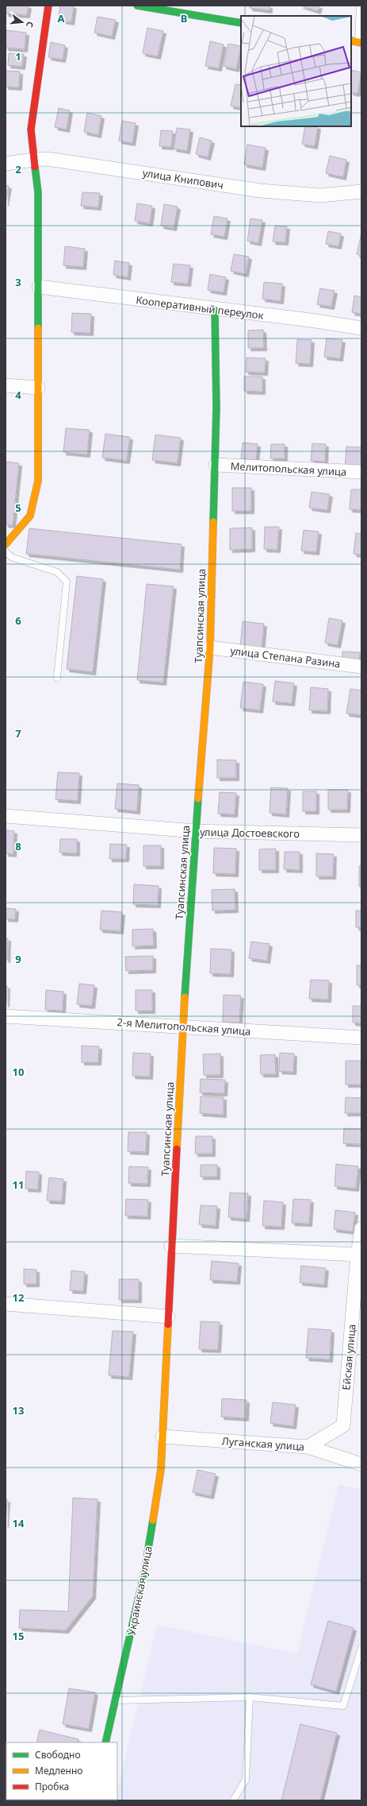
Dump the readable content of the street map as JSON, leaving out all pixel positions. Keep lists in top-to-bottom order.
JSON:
{
  "streets": {
    "street": [
      "улица Книпович",
      "Кооперативный переулок",
      "Мелитопольская улица",
      "Туапсинская улица",
      "улица Степана Разина",
      "улица Достоевского",
      "2-я Мелитопольская улица",
      "Ейская улица",
      "Луганская улица",
      "Украинская улица"
    ]
  },
  "crossings": [
    ["Кооперативный переулок", "Туапсинская улица"],
    ["Мелитопольская улица", "Туапсинская улица"],
    ["Туапсинская улица", "улица Степана Разина"],
    ["Туапсинская улица", "улица Достоевского"],
    ["Туапсинская улица", "2-я Мелитопольская улица"],
    ["Туапсинская улица", "Луганская улица"],
    ["Туапсинская улица", "Украинская улица"],
    ["Ейская улица", "Луганская улица"],
    ["Луганская улица", "Украинская улица"]
  ],
  "legend": ["Свободно", "Медленно", "Пробка"],
  "north": "right",
  "grid": {
    "columns": ["A", "B"],
    "rows": [
      "1",
      "2",
      "3",
      "4",
      "5",
      "6",
      "7",
      "8",
      "9",
      "10",
      "11",
      "12",
      "13",
      "14",
      "15"
    ]
  }
}
